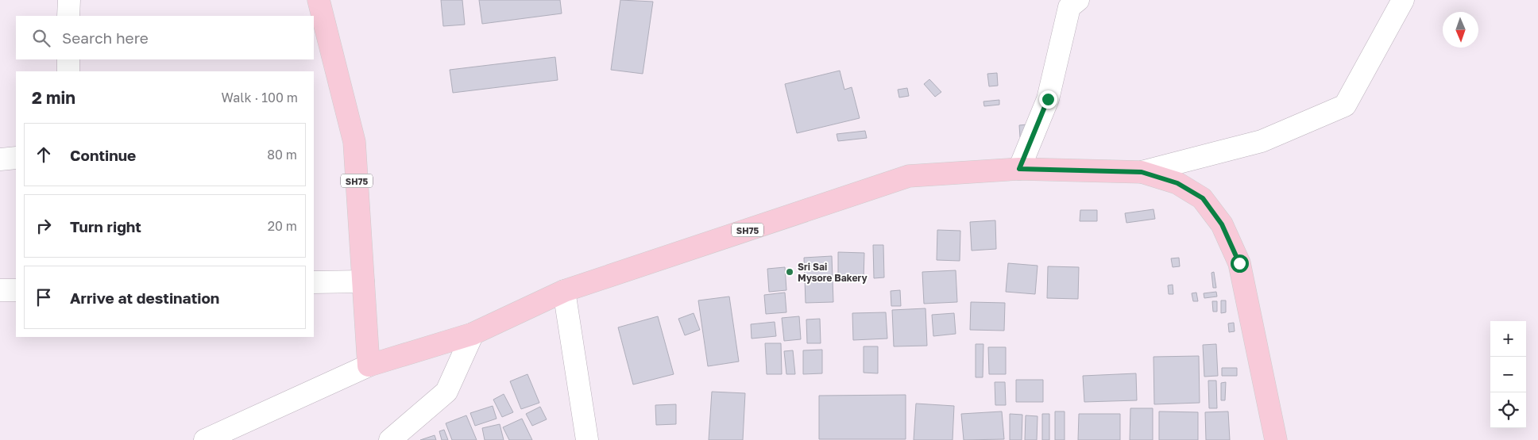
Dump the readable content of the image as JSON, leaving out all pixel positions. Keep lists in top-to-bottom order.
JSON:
{
  "streets": {
    "main road": ["SH75"]
  },
  "places": ["Sri Sai Mysore Bakery"],
  "north": "bottom",
  "page": {
    "search": "Search here",
    "heading": ["2 min", "Walk · 100 m"],
    "list": [
      ["Continue", "80 m"],
      ["Turn right", "20 m"],
      "Arrive at destination"
    ],
    "map_buttons": ["+", "−"]
  }
}
